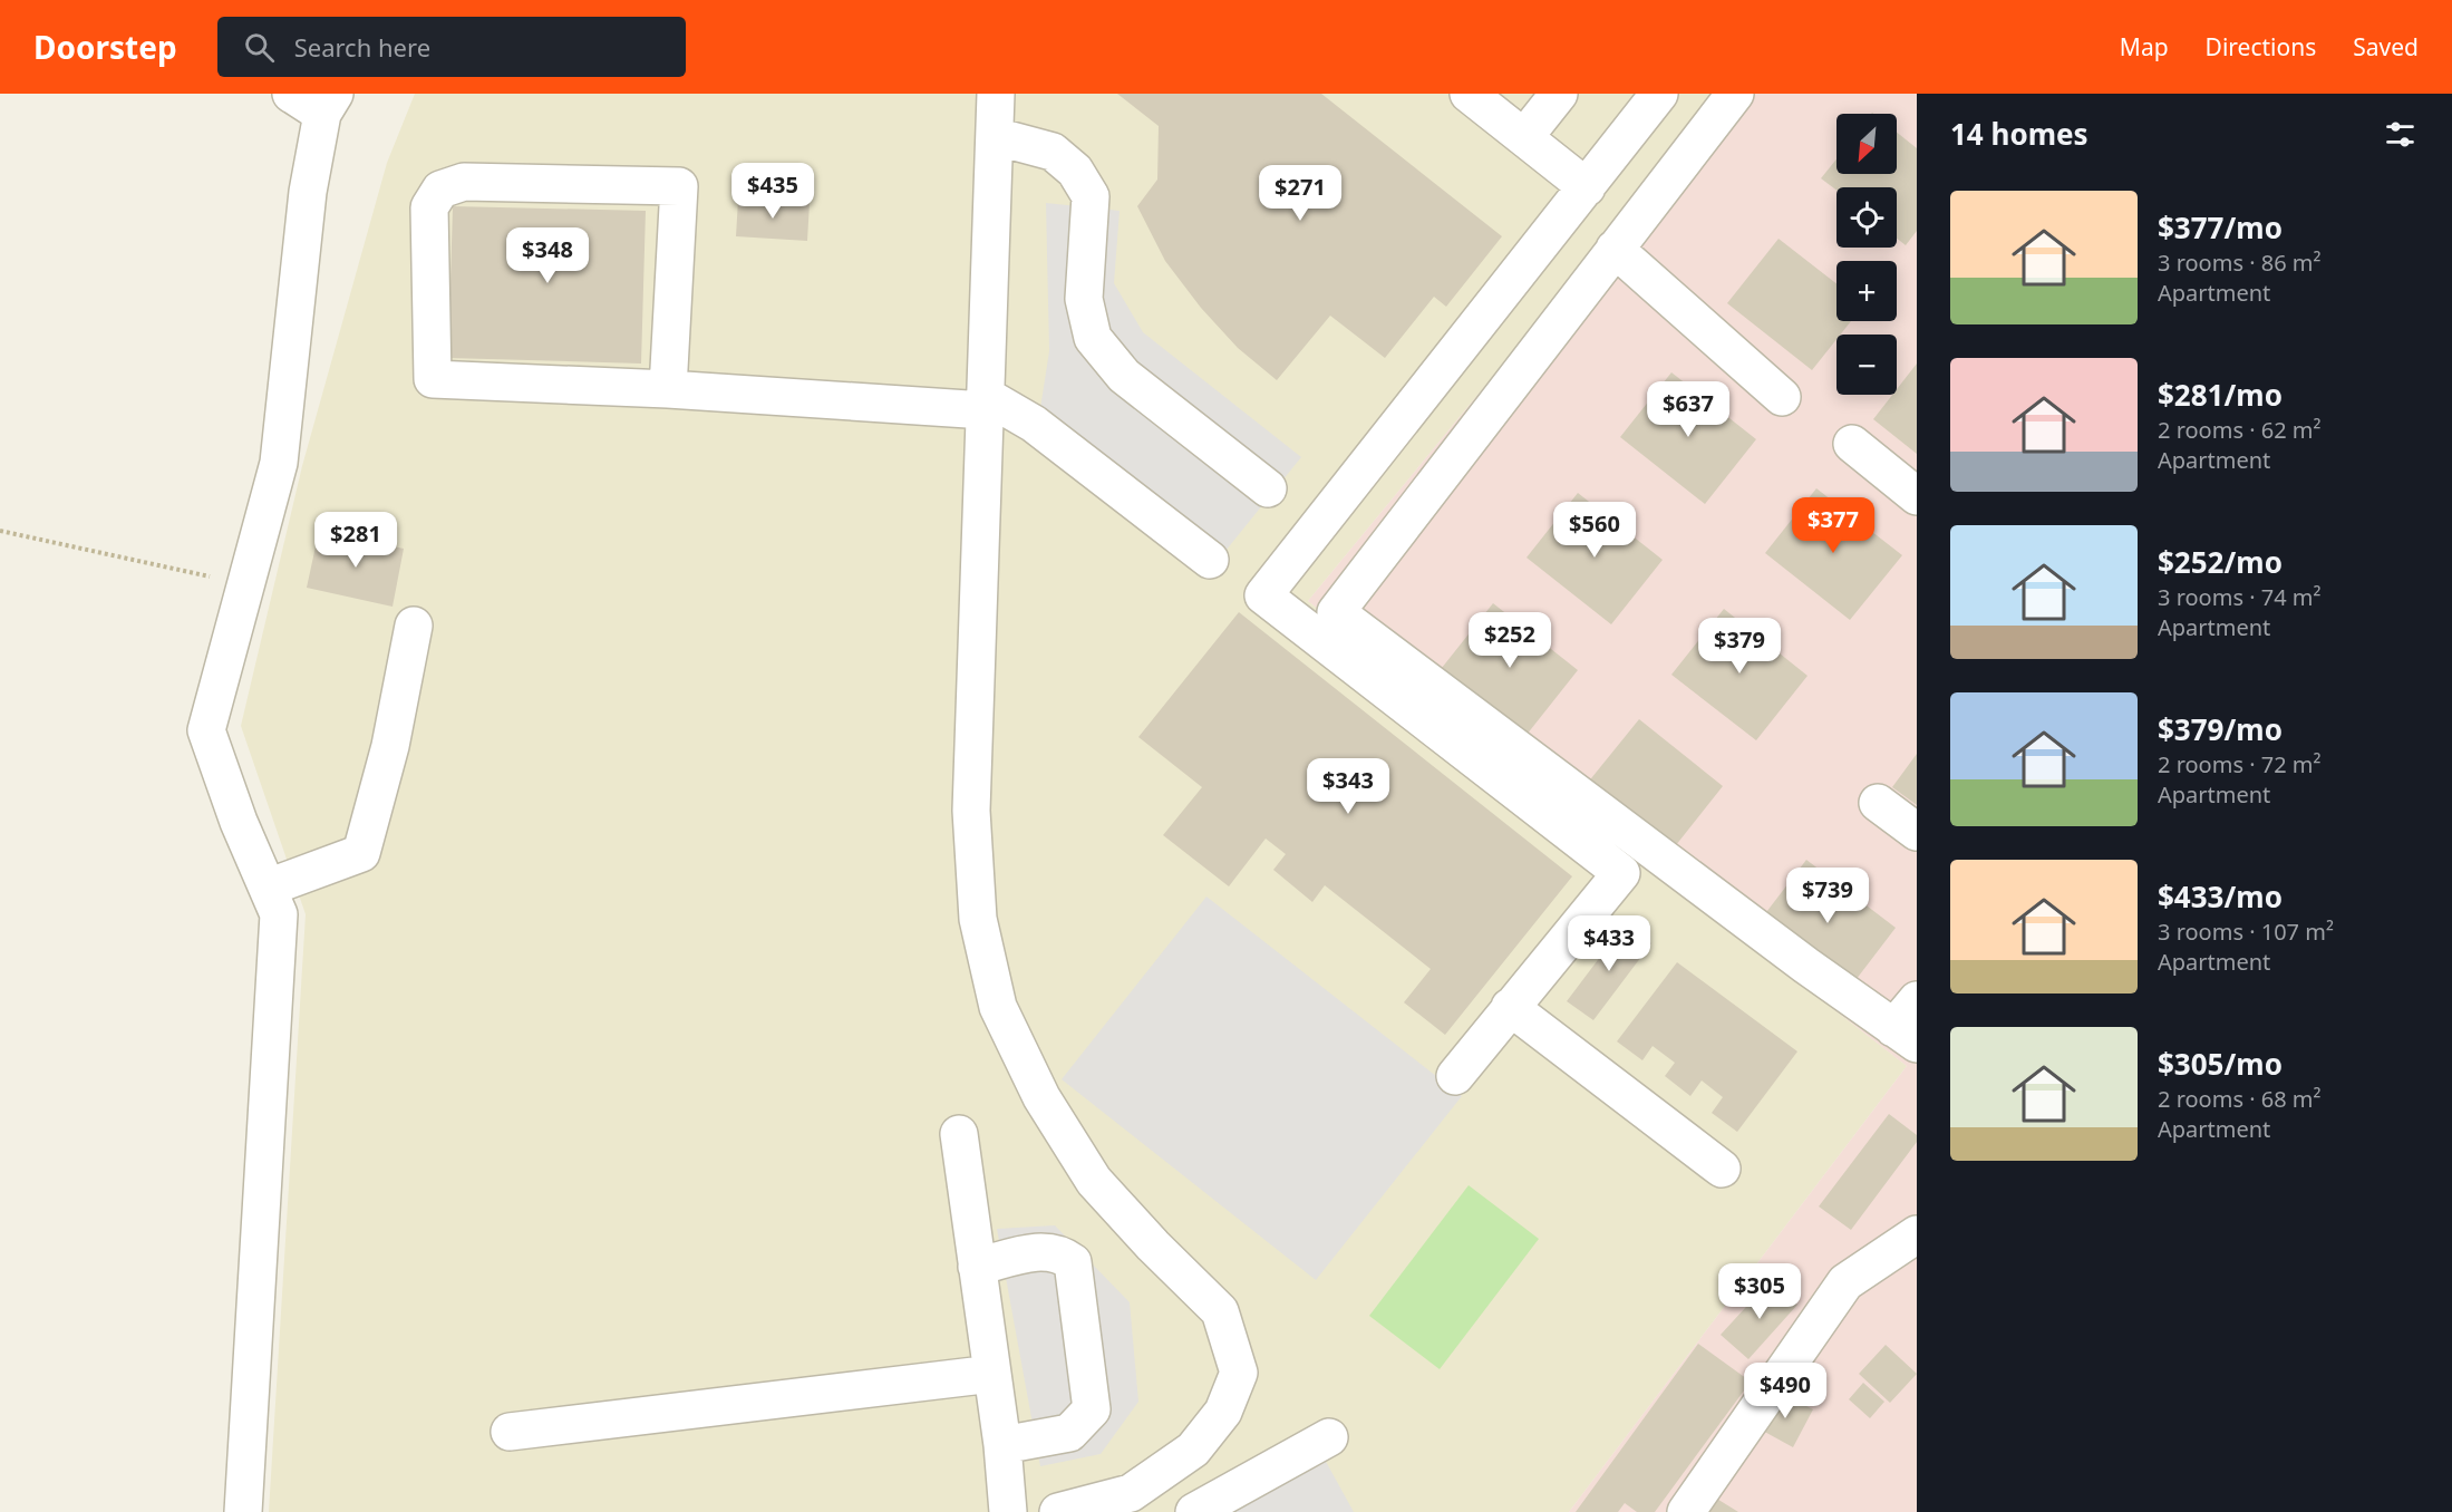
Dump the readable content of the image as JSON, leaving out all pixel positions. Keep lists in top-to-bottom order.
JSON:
{
  "north": "bottom left",
  "page": {
    "header": "Doorstep",
    "search": "Search here",
    "nav": ["Map", "Directions", "Saved"],
    "heading": "14 homes",
    "map_buttons": ["+", "−"],
    "price": [
      "$435",
      "$271",
      "$348",
      "$637",
      "$377",
      "$560",
      "$281",
      "$252",
      "$379",
      "$343",
      "$739",
      "$433",
      "$305",
      "$490"
    ],
    "list": [
      {
        "name": "$377/mo",
        "note": "3 rooms · 86 m² · Apartment"
      },
      {
        "name": "$281/mo",
        "note": "2 rooms · 62 m² · Apartment"
      },
      {
        "name": "$252/mo",
        "note": "3 rooms · 74 m² · Apartment"
      },
      {
        "name": "$379/mo",
        "note": "2 rooms · 72 m² · Apartment"
      },
      {
        "name": "$433/mo",
        "note": "3 rooms · 107 m² · Apartment"
      },
      {
        "name": "$305/mo",
        "note": "2 rooms · 68 m² · Apartment"
      }
    ]
  }
}
